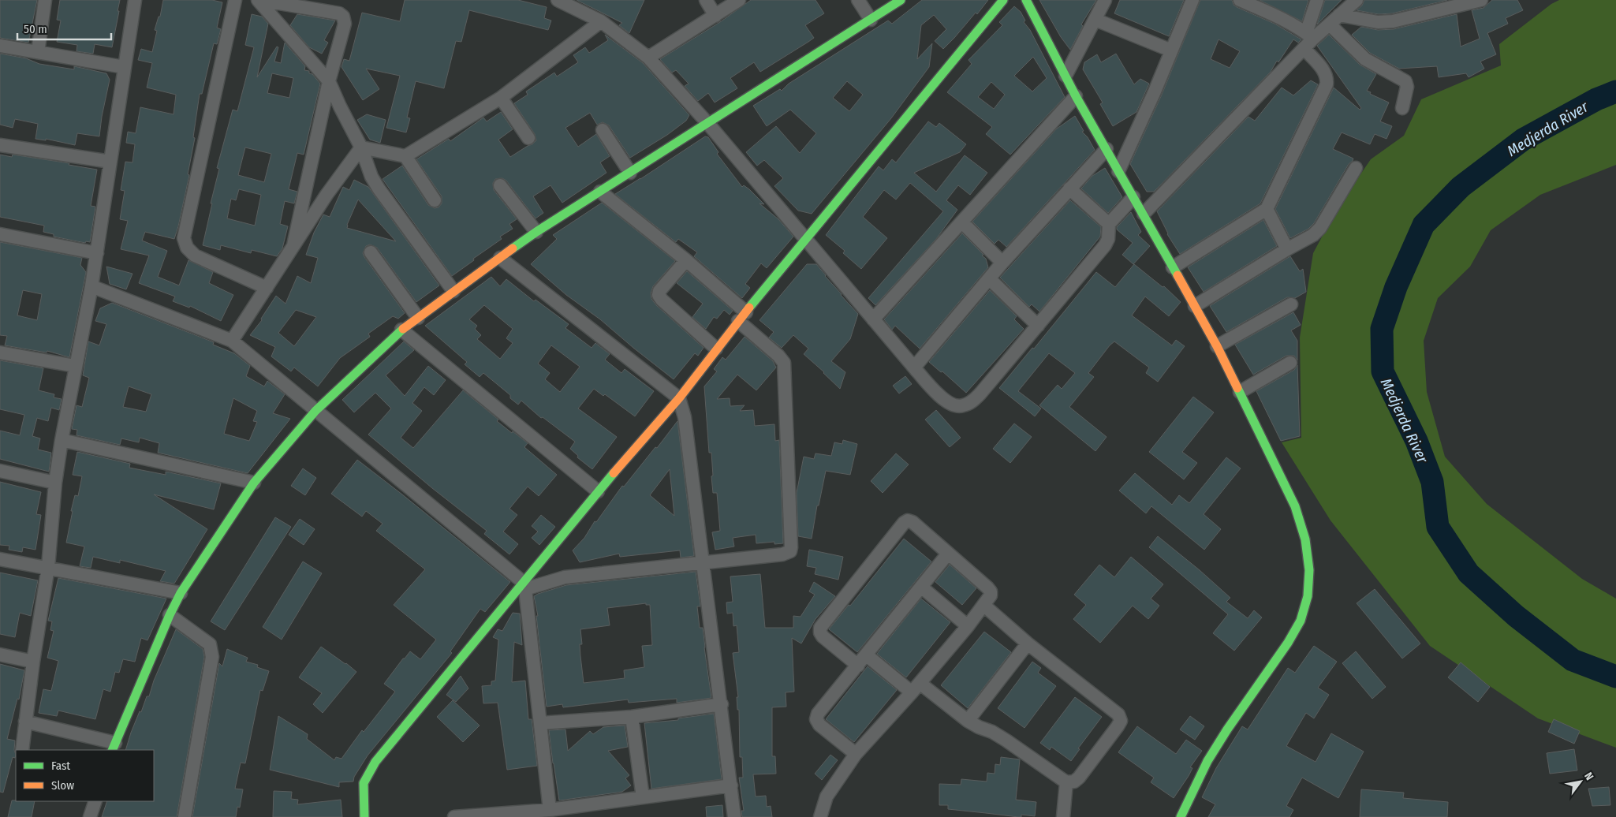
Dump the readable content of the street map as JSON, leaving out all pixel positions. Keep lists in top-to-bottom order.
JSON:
{
  "water": ["Medjerda River"],
  "legend": ["Fast", "Slow"],
  "scale_bar": "50 m",
  "north": "top right"
}
